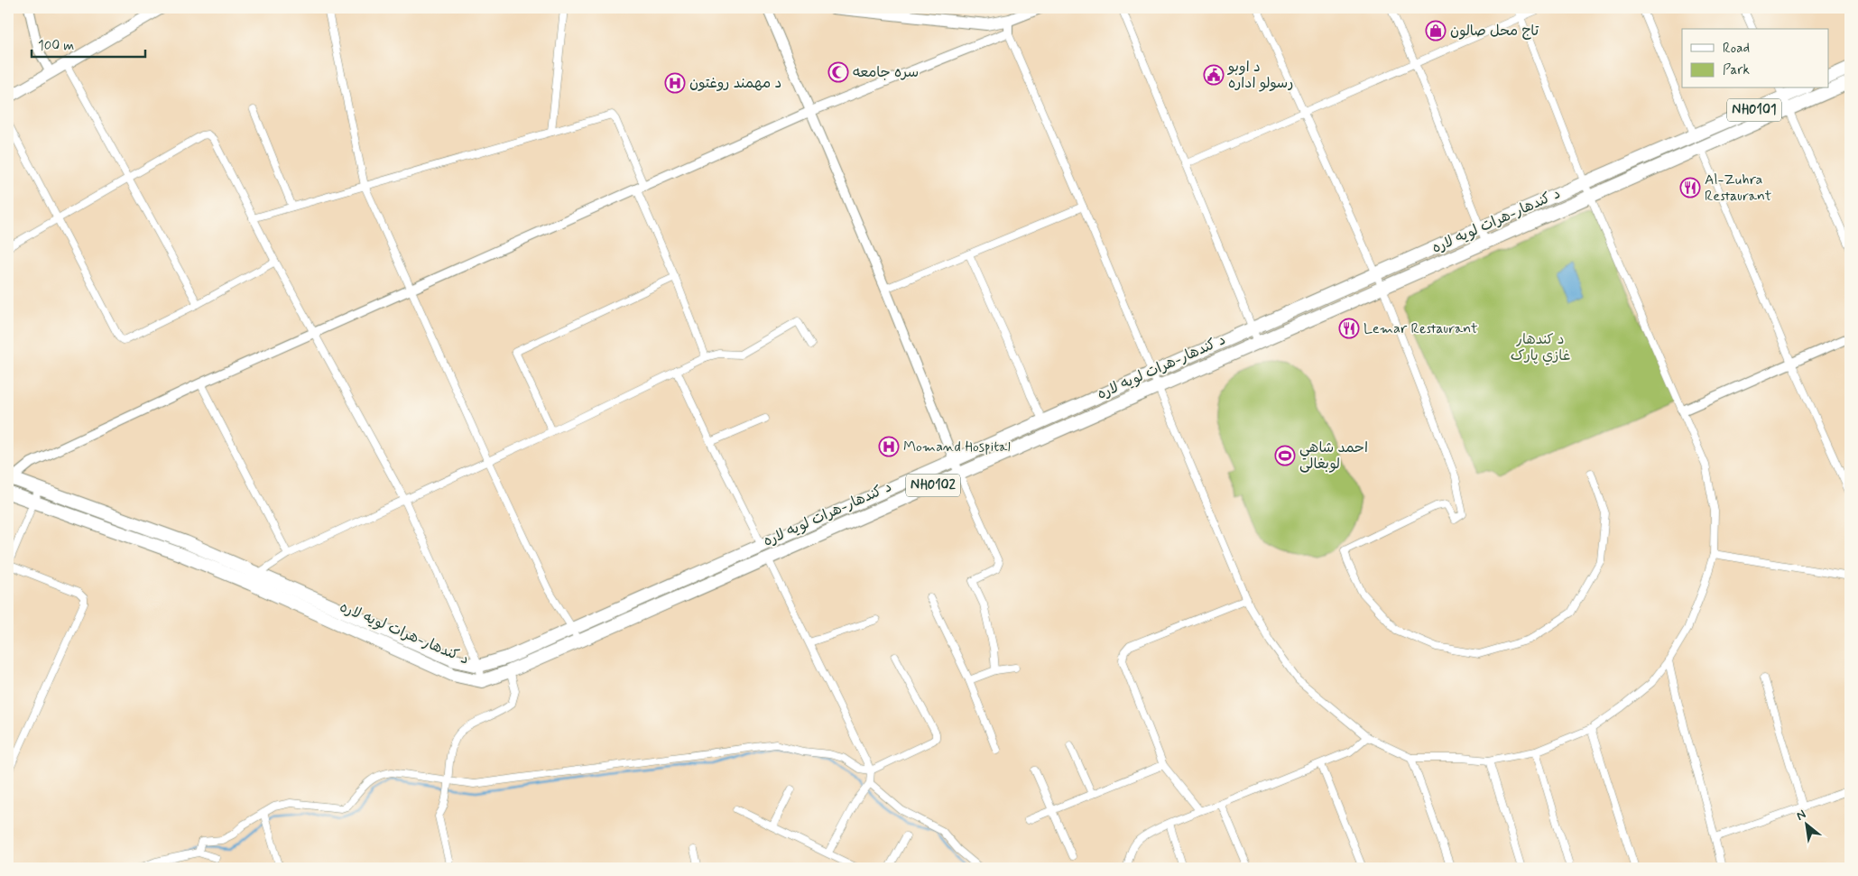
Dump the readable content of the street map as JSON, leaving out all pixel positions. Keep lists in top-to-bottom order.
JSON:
{
  "streets": {
    "highway": ["NH0101", "د کندهار-هرات لويه لاره", "NH0102"]
  },
  "parks": ["د کندهار غازي پارک"],
  "places": {
    "shop": ["تاج محل صالون"],
    "mosque": ["سره جامعه"],
    "public building": ["د اوبو رسولو اداره"],
    "hospital": ["د مهمند روغتون", "Momand Hospital"],
    "restaurant": ["Al-Zuhra Restaurant", "Lemar Restaurant"],
    "sports": ["احمد شاهي لوبغالی"]
  },
  "legend": ["Road", "Park"],
  "scale_bar": "100 m",
  "north": "top left"
}
